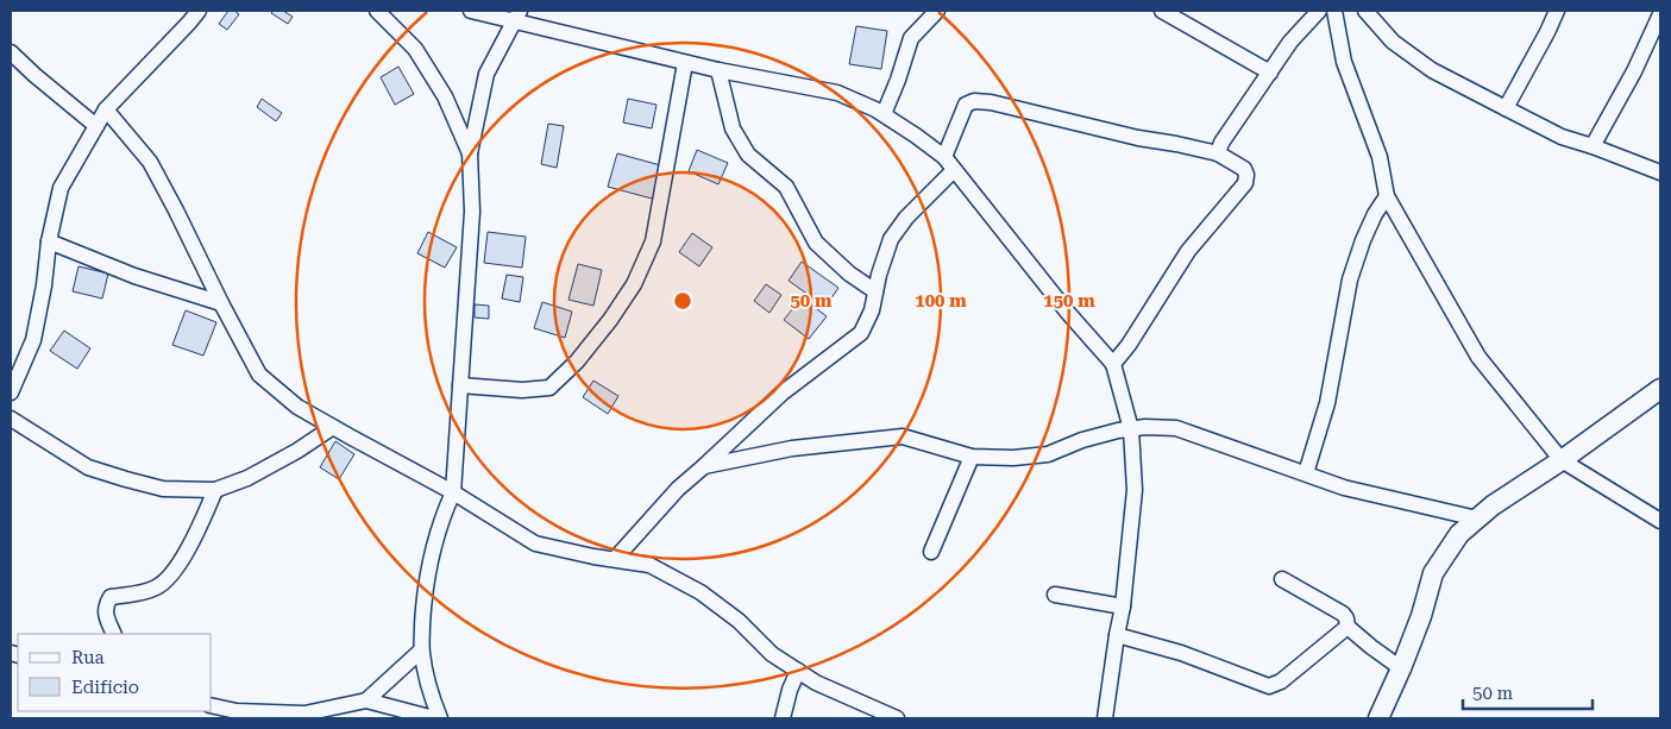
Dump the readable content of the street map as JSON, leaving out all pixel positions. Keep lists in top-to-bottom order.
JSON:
{
  "legend": ["Rua", "Edifício"],
  "scale_bar": "50 m",
  "rings": ["50 m", "100 m", "150 m"]
}
